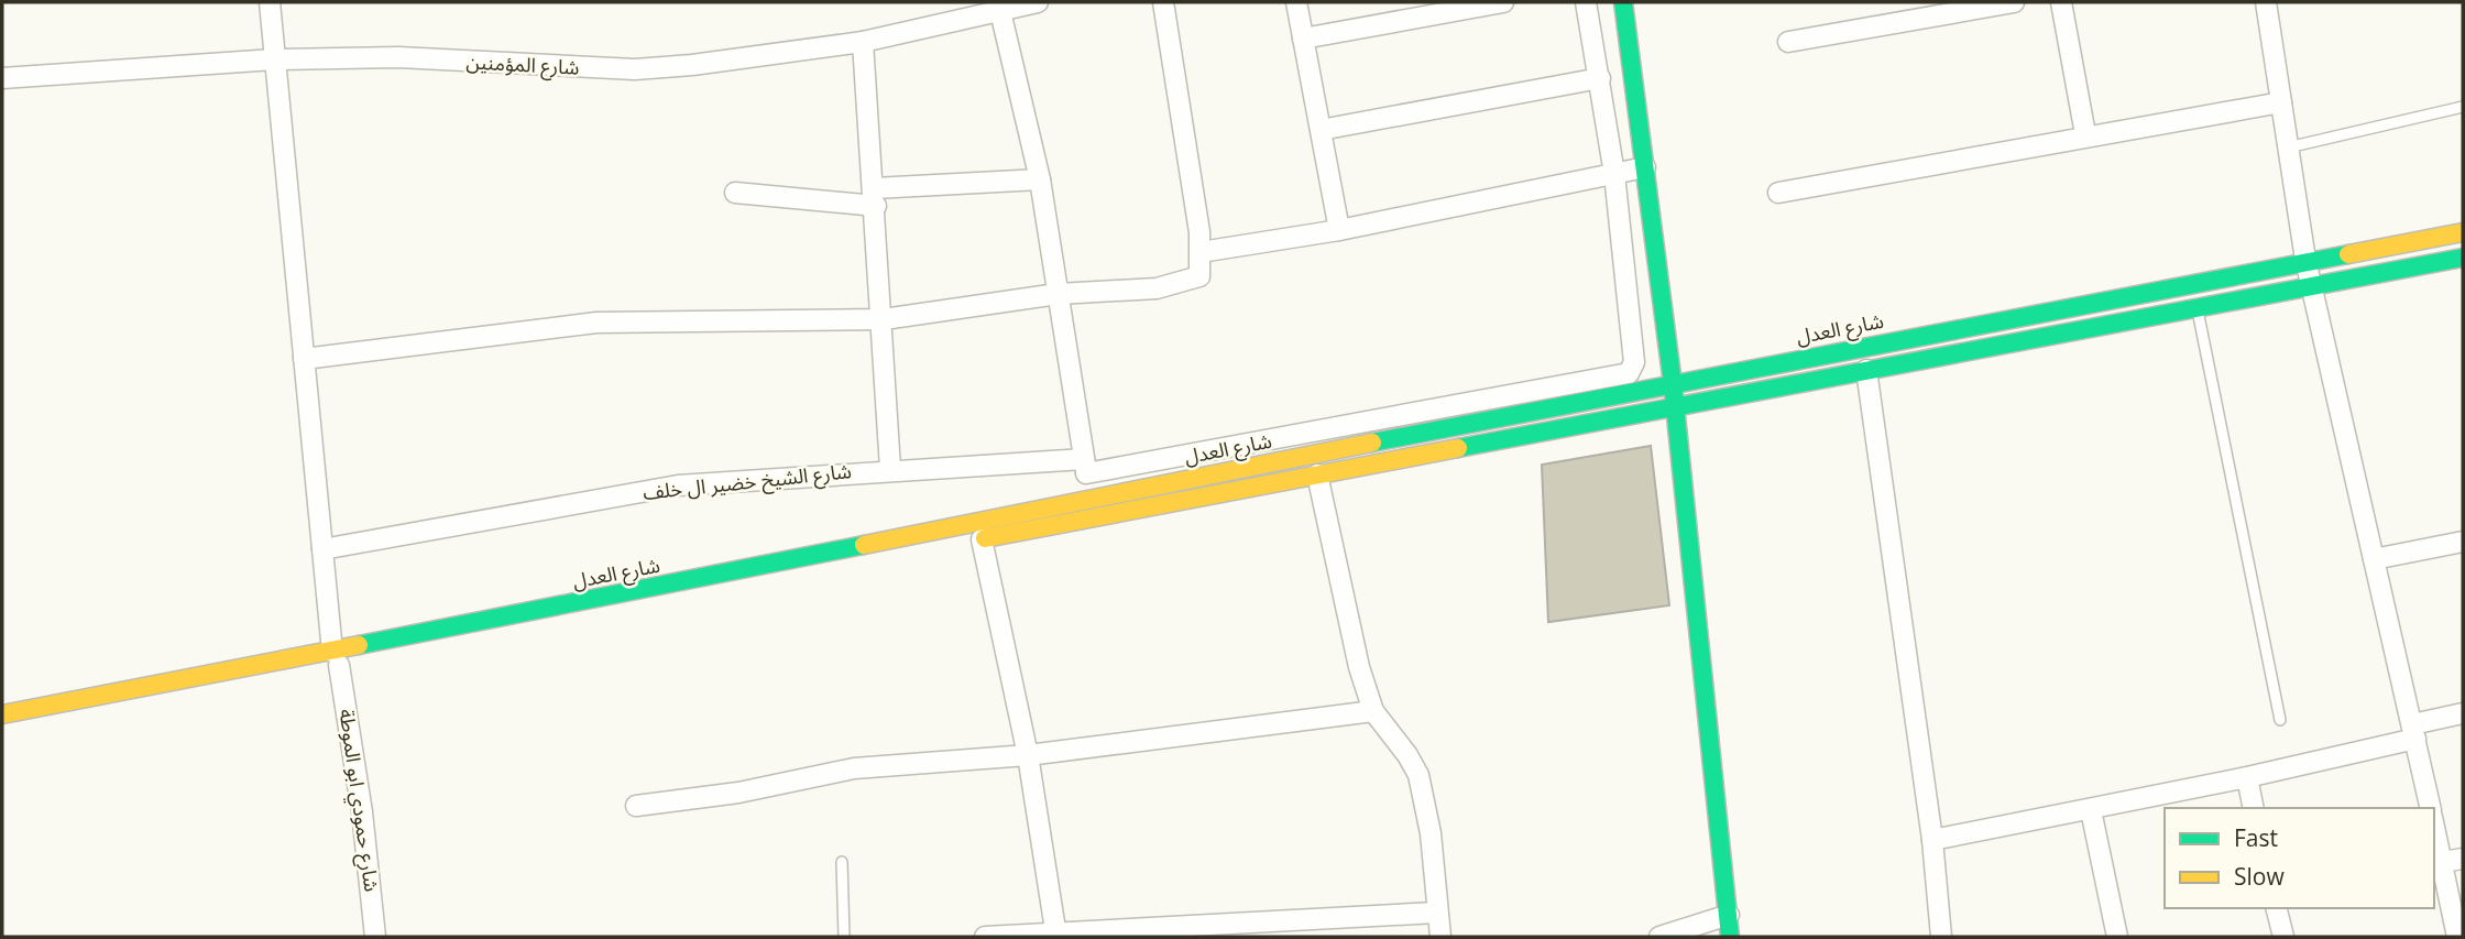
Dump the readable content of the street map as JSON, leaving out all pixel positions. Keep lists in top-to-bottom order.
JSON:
{
  "streets": {
    "street": [
      "شارع المؤمنين",
      "شارع العدل",
      "شارع الشيخ خضير ال خلف",
      "شارع حمودي ابو الموطة"
    ]
  },
  "crossings": [
    ["شارع المؤمنين", "شارع حمودي ابو الموطة"],
    ["شارع العدل", "شارع حمودي ابو الموطة"],
    ["شارع الشيخ خضير ال خلف", "شارع حمودي ابو الموطة"]
  ],
  "legend": ["Fast", "Slow"]
}
